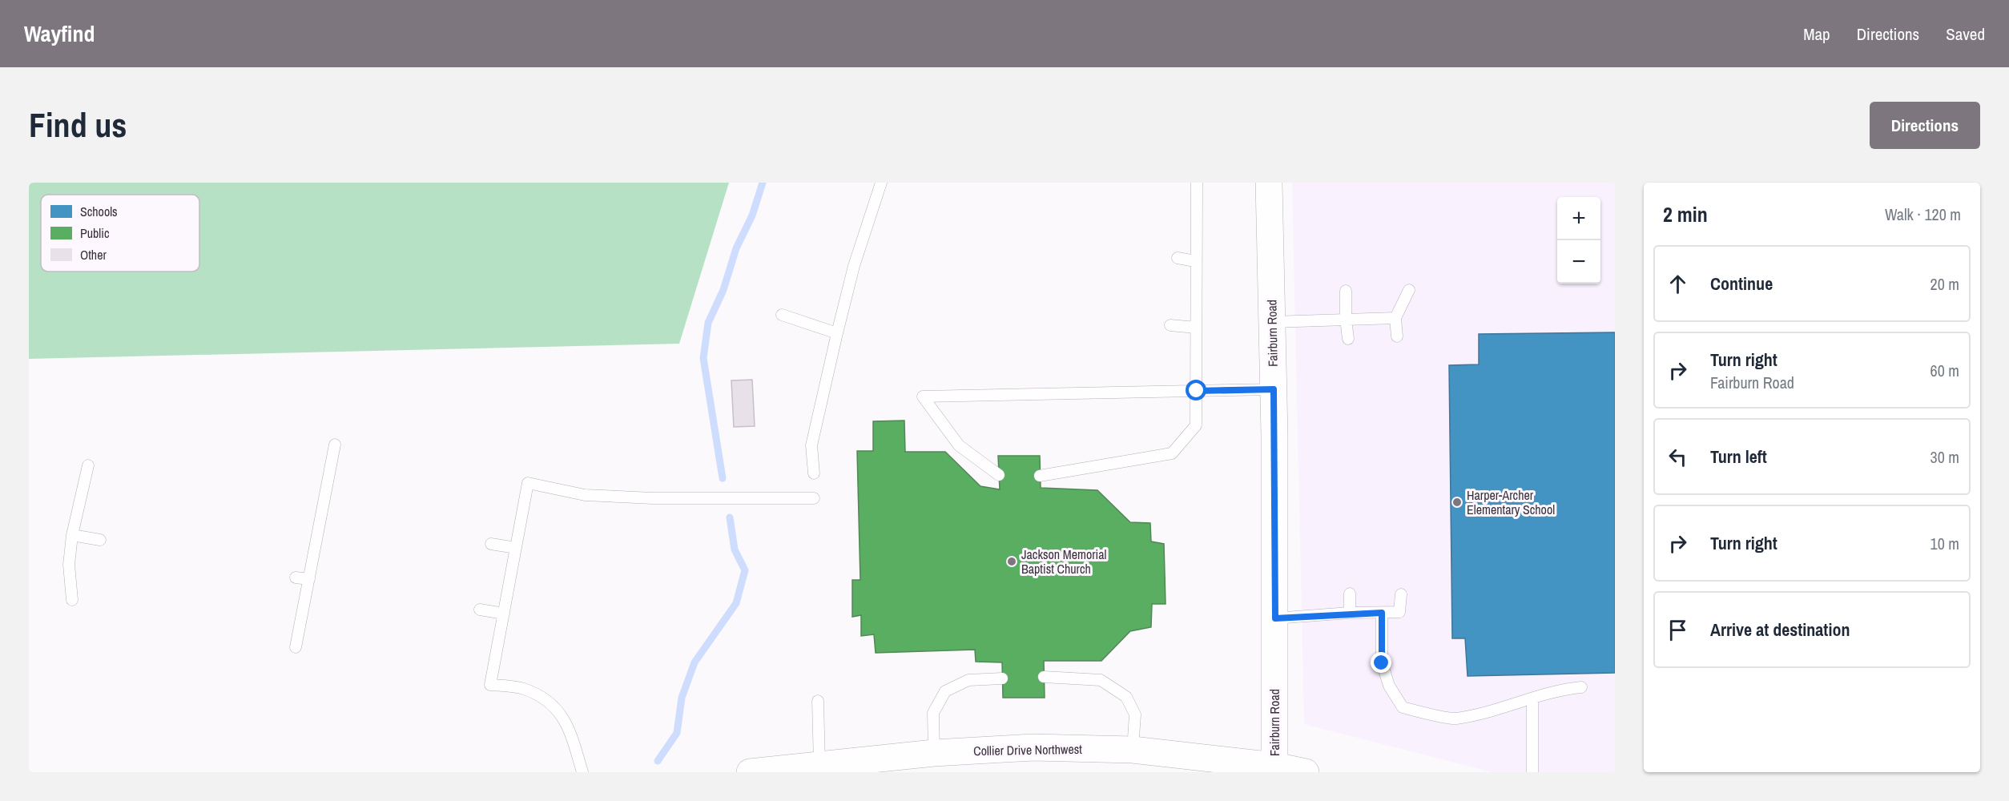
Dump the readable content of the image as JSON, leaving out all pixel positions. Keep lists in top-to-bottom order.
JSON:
{
  "streets": {
    "street": ["Fairburn Road", "Collier Drive Northwest"]
  },
  "crossings": [
    ["Fairburn Road", "Collier Drive Northwest"]
  ],
  "places": ["Harper-Archer Elementary School", "Jackson Memorial Baptist Church"],
  "legend": ["Schools", "Public", "Other"],
  "page": {
    "header": "Wayfind",
    "nav": ["Map", "Directions", "Saved"],
    "buttons": "Directions",
    "title": "Find us",
    "heading": ["2 min", "Walk · 120 m"],
    "map_buttons": ["+", "−"],
    "list": [
      ["Continue", "20 m"],
      ["Turn right", "Fairburn Road", "60 m"],
      ["Turn left", "30 m"],
      ["Turn right", "10 m"],
      "Arrive at destination"
    ]
  }
}
